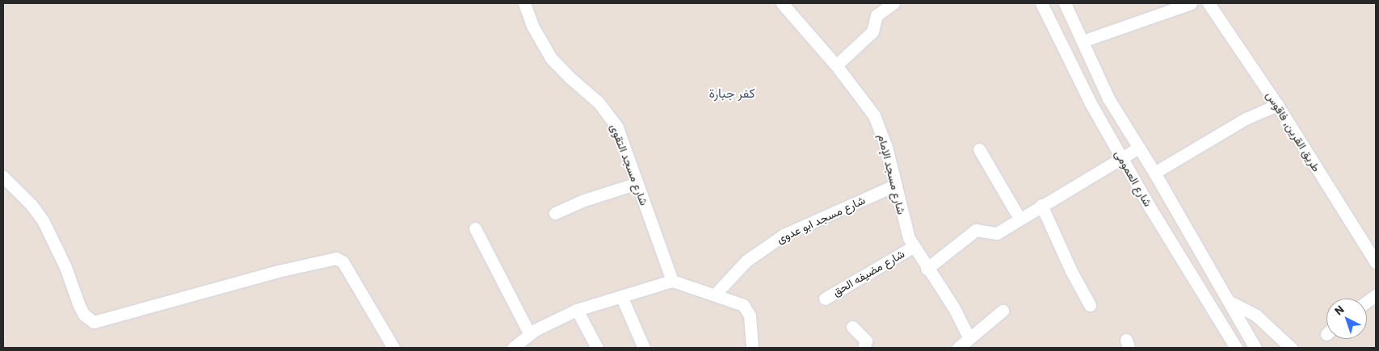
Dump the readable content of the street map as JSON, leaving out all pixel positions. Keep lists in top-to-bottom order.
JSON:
{
  "streets": {
    "street": [
      "طريق القرين, فاقوس",
      "شارع مسجد التقوى",
      "شارع مسجد الإمام",
      "شارع العمومى",
      "شارع مسجد ابو عدوى",
      "شارع مضيفه الحق"
    ]
  },
  "crossings": [
    ["شارع مسجد الإمام", "شارع مسجد ابو عدوى"],
    ["شارع مسجد الإمام", "شارع مضيفه الحق"]
  ],
  "districts": ["كفر جبارة"],
  "north": "top left"
}
